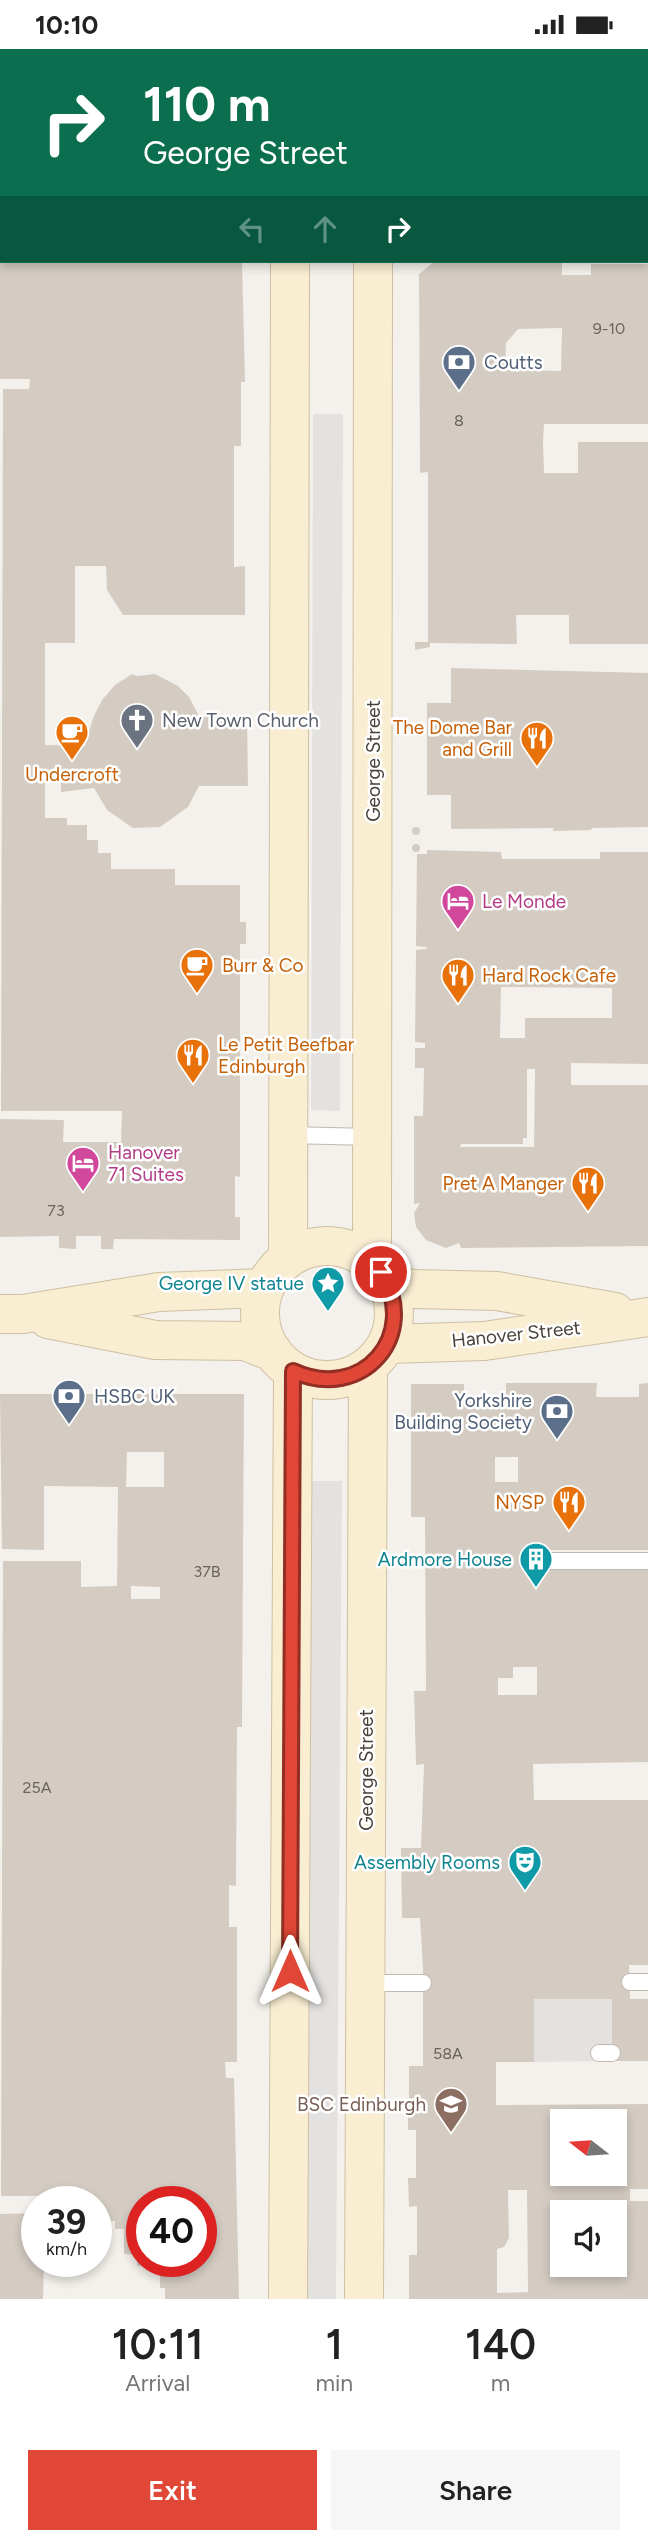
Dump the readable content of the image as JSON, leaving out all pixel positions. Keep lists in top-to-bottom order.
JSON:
{
  "streets": {
    "street": ["George Street", "Hanover Street"]
  },
  "crossings": [
    ["George Street", "Hanover Street"]
  ],
  "places": {
    "bank": ["Coutts", "HSBC UK", "Yorkshire Building Society"],
    "church": ["New Town Church"],
    "cafe": ["Undercroft", "Burr & Co"],
    "restaurant": [
      "The Dome Bar and Grill",
      "Hard Rock Cafe",
      "Le Petit Beefbar Edinburgh",
      "Pret A Manger",
      "NYSP"
    ],
    "hotel": ["Le Monde", "Hanover 71 Suites"],
    "place": ["George IV statue"],
    "building": ["Ardmore House"],
    "theatre": ["Assembly Rooms"],
    "school or university": ["BSC Edinburgh"]
  },
  "house_numbers": [
    "9-10",
    "8",
    "73",
    "37B",
    "25A",
    "58A"
  ],
  "north": "left",
  "page": {
    "status": "10:10",
    "turn": ["110 m", "George Street"],
    "speed": "39 km/h",
    "limit": "40",
    "eta": [
      "10:11",
      "Arrival",
      "1",
      "min",
      "140",
      "m"
    ],
    "buttons": ["Exit", "Share"]
  }
}
